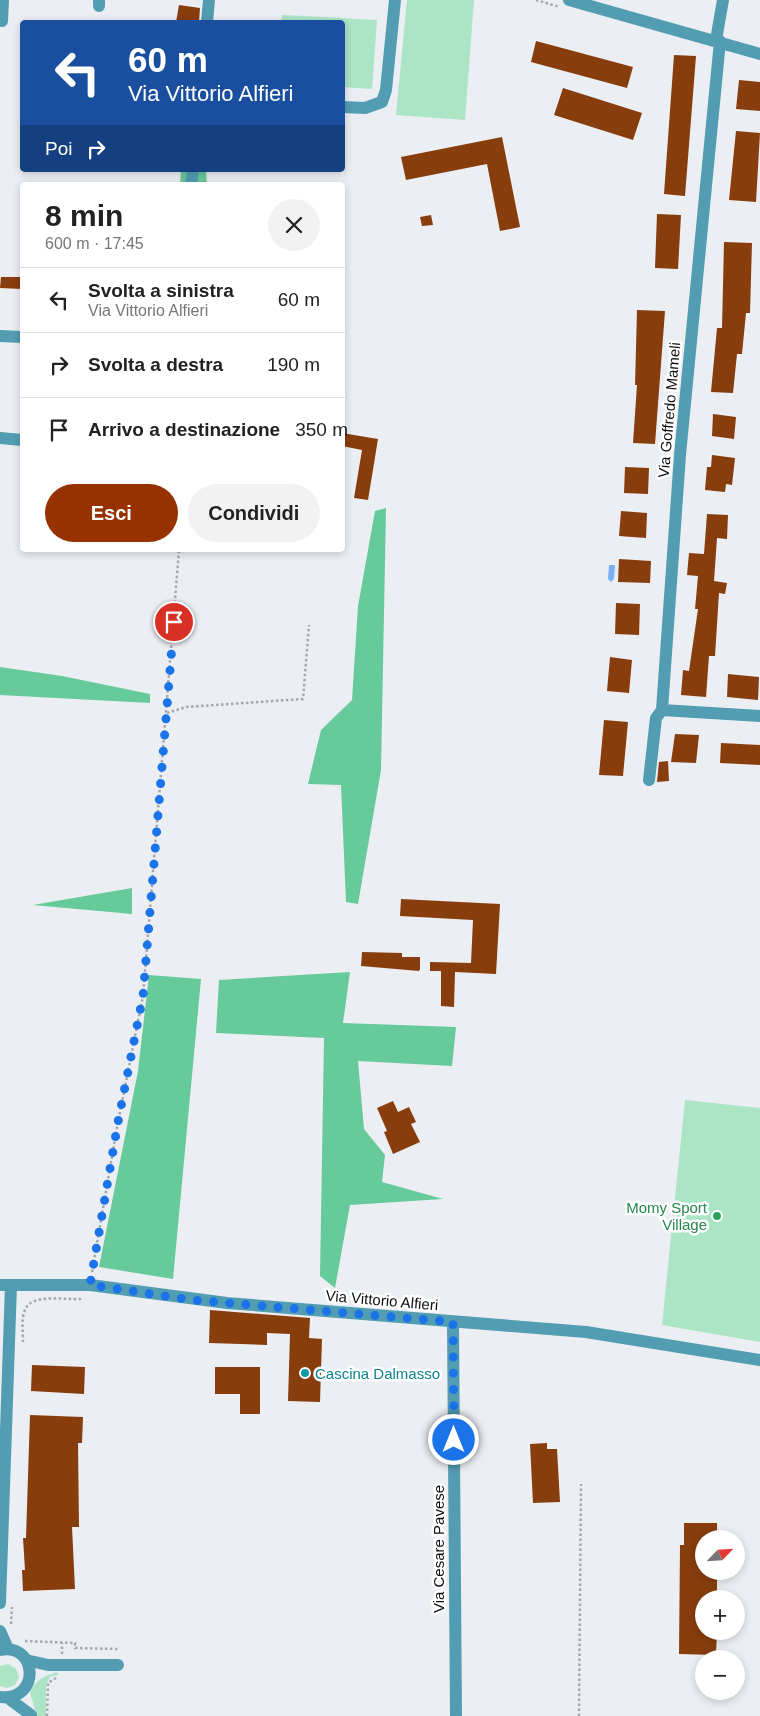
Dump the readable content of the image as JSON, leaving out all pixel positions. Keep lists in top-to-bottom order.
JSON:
{
  "streets": {
    "street": ["Via Goffredo Mameli", "Via Vittorio Alfieri", "Via Cesare Pavese"]
  },
  "crossings": [
    ["Via Vittorio Alfieri", "Via Cesare Pavese"]
  ],
  "places": ["Momy Sport Village", "Cascina Dalmasso"],
  "north": "top right",
  "page": {
    "turn": ["60 m", "Via Vittorio Alfieri"],
    "then": "Poi",
    "heading": ["8 min", "600 m · 17:45"],
    "list": [
      {
        "name": "Svolta a sinistra",
        "note": "Via Vittorio Alfieri",
        "value": "60 m"
      },
      {
        "name": "Svolta a destra",
        "value": "190 m"
      },
      {
        "name": "Arrivo a destinazione",
        "value": "350 m"
      }
    ],
    "buttons": ["Esci", "Condividi"],
    "map_buttons": ["+", "−"]
  }
}
